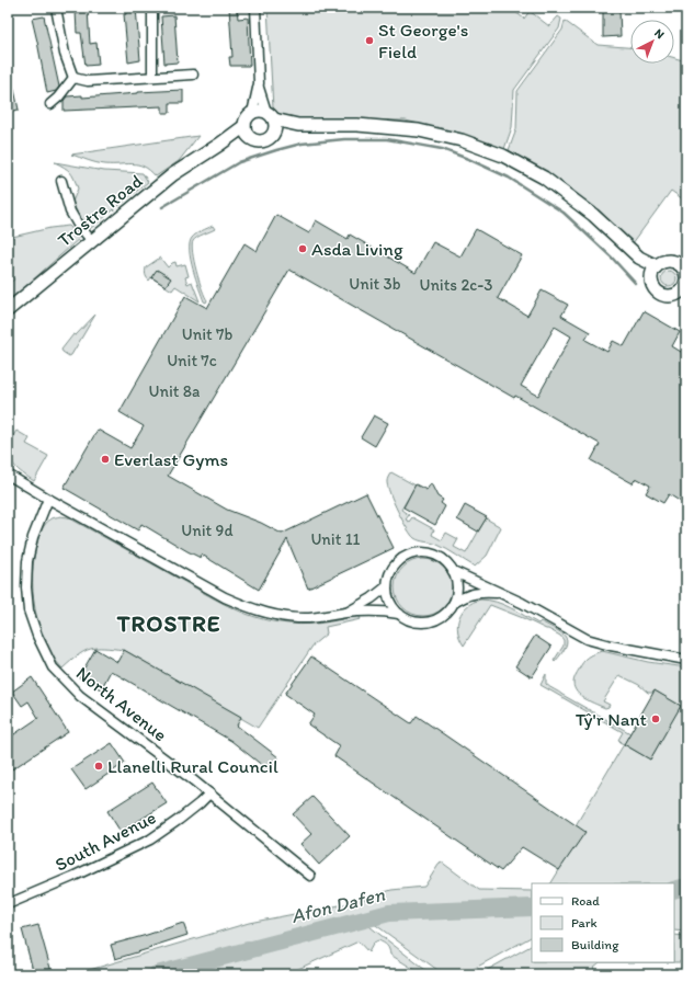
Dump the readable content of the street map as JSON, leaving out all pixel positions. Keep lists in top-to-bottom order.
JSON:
{
  "streets": {
    "main road": ["Trostre Road"],
    "street": ["North Avenue", "South Avenue"]
  },
  "crossings": [
    ["North Avenue", "South Avenue"]
  ],
  "districts": ["TROSTRE"],
  "water": ["Afon Dafen"],
  "places": [
    "St George's Field",
    "Asda Living",
    "Everlast Gyms",
    "Tŷ'r Nant",
    "Llanelli Rural Council"
  ],
  "house_numbers": [
    "Unit 3b",
    "Units 2c-3",
    "Unit 7b",
    "Unit 7c",
    "Unit 8a",
    "Unit 9d",
    "Unit 11"
  ],
  "legend": ["Road", "Park", "Building"],
  "north": "top right"
}
